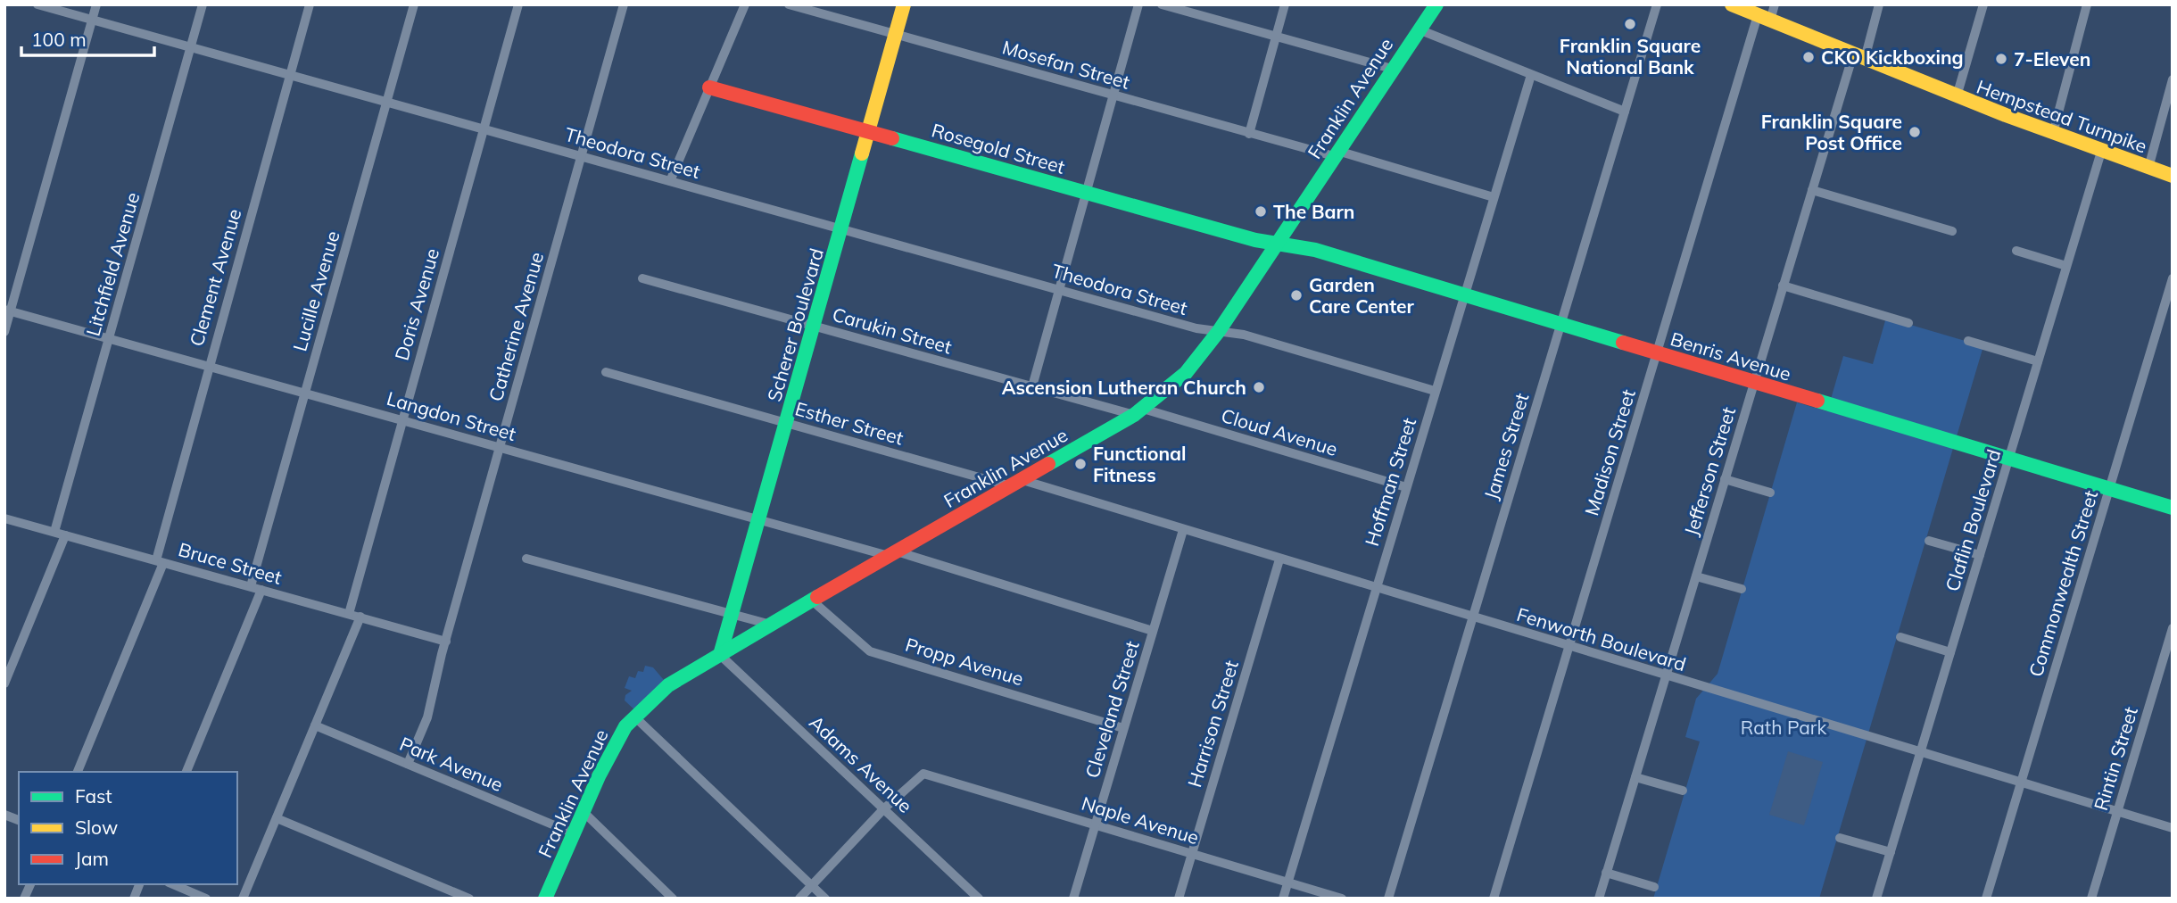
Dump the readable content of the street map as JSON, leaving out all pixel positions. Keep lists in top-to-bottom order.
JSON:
{
  "streets": {
    "street": [
      "Mosefan Street",
      "Franklin Avenue",
      "Hempstead Turnpike",
      "Rosegold Street",
      "Theodora Street",
      "Litchfield Avenue",
      "Clement Avenue",
      "Lucille Avenue",
      "Doris Avenue",
      "Scherer Boulevard",
      "Catherine Avenue",
      "Carukin Street",
      "Benris Avenue",
      "Langdon Street",
      "Esther Street",
      "Cloud Avenue",
      "James Street",
      "Madison Street",
      "Jefferson Street",
      "Hoffman Street",
      "Claflin Boulevard",
      "Bruce Street",
      "Commonwealth Street",
      "Fenworth Boulevard",
      "Propp Avenue",
      "Cleveland Street",
      "Harrison Street",
      "Rintin Street",
      "Park Avenue",
      "Adams Avenue",
      "Naple Avenue"
    ]
  },
  "crossings": [
    ["Mosefan Street", "Franklin Avenue"],
    ["Mosefan Street", "Scherer Boulevard"],
    ["Mosefan Street", "Hoffman Street"],
    ["Franklin Avenue", "Rosegold Street"],
    ["Franklin Avenue", "Theodora Street"],
    ["Franklin Avenue", "Scherer Boulevard"],
    ["Franklin Avenue", "Carukin Street"],
    ["Franklin Avenue", "Benris Avenue"],
    ["Franklin Avenue", "Langdon Street"],
    ["Franklin Avenue", "Esther Street"],
    ["Franklin Avenue", "Cloud Avenue"],
    ["Franklin Avenue", "Fenworth Boulevard"],
    ["Franklin Avenue", "Propp Avenue"],
    ["Franklin Avenue", "Park Avenue"],
    ["Franklin Avenue", "Adams Avenue"],
    ["Hempstead Turnpike", "Madison Street"],
    ["Hempstead Turnpike", "Jefferson Street"],
    ["Hempstead Turnpike", "Claflin Boulevard"],
    ["Rosegold Street", "Scherer Boulevard"],
    ["Rosegold Street", "Benris Avenue"],
    ["Theodora Street", "Litchfield Avenue"],
    ["Theodora Street", "Clement Avenue"],
    ["Theodora Street", "Lucille Avenue"],
    ["Theodora Street", "Doris Avenue"],
    ["Theodora Street", "Scherer Boulevard"],
    ["Theodora Street", "Catherine Avenue"],
    ["Theodora Street", "Hoffman Street"],
    ["Litchfield Avenue", "Langdon Street"],
    ["Litchfield Avenue", "Bruce Street"],
    ["Clement Avenue", "Langdon Street"],
    ["Clement Avenue", "Bruce Street"],
    ["Lucille Avenue", "Langdon Street"],
    ["Lucille Avenue", "Bruce Street"],
    ["Doris Avenue", "Langdon Street"],
    ["Doris Avenue", "Bruce Street"],
    ["Scherer Boulevard", "Carukin Street"],
    ["Scherer Boulevard", "Langdon Street"],
    ["Scherer Boulevard", "Esther Street"],
    ["Scherer Boulevard", "Adams Avenue"],
    ["Catherine Avenue", "Langdon Street"],
    ["Catherine Avenue", "Bruce Street"],
    ["Catherine Avenue", "Park Avenue"],
    ["Carukin Street", "Cloud Avenue"],
    ["Benris Avenue", "James Street"],
    ["Benris Avenue", "Madison Street"],
    ["Benris Avenue", "Jefferson Street"],
    ["Benris Avenue", "Hoffman Street"],
    ["Benris Avenue", "Claflin Boulevard"],
    ["Benris Avenue", "Commonwealth Street"],
    ["Langdon Street", "Cleveland Street"],
    ["Esther Street", "Fenworth Boulevard"],
    ["Cloud Avenue", "Hoffman Street"],
    ["James Street", "Fenworth Boulevard"],
    ["Madison Street", "Fenworth Boulevard"],
    ["Jefferson Street", "Fenworth Boulevard"],
    ["Hoffman Street", "Fenworth Boulevard"],
    ["Hoffman Street", "Naple Avenue"],
    ["Claflin Boulevard", "Fenworth Boulevard"],
    ["Commonwealth Street", "Fenworth Boulevard"],
    ["Fenworth Boulevard", "Cleveland Street"],
    ["Fenworth Boulevard", "Harrison Street"],
    ["Fenworth Boulevard", "Rintin Street"],
    ["Propp Avenue", "Cleveland Street"],
    ["Cleveland Street", "Naple Avenue"],
    ["Harrison Street", "Naple Avenue"],
    ["Adams Avenue", "Naple Avenue"]
  ],
  "parks": ["Rath Park"],
  "places": [
    "Franklin Square National Bank",
    "CKO Kickboxing",
    "7-Eleven",
    "Franklin Square Post Office",
    "The Barn",
    "Garden Care Center",
    "Ascension Lutheran Church",
    "Functional Fitness"
  ],
  "legend": ["Fast", "Slow", "Jam"],
  "scale_bar": "100 m"
}
